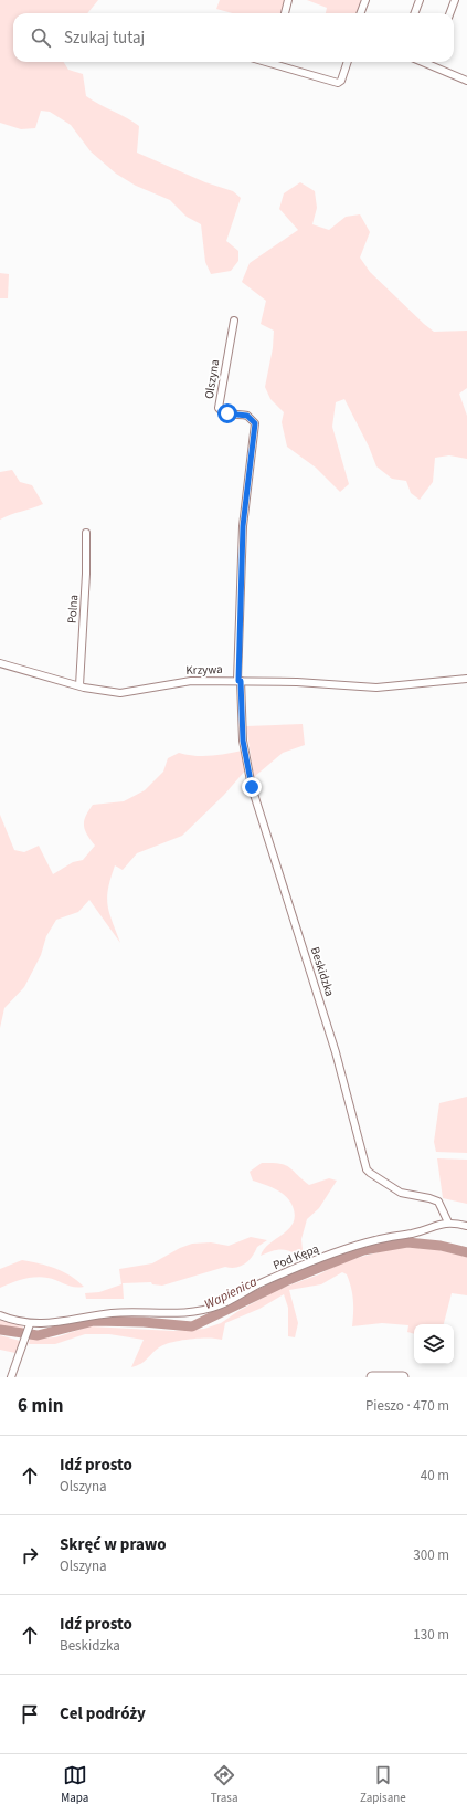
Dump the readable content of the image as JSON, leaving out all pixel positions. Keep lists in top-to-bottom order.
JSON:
{
  "streets": {
    "street": [
      "Olszyna",
      "Polna",
      "Krzywa",
      "Beskidzka",
      "Pod Kępą"
    ]
  },
  "crossings": [
    ["Olszyna", "Krzywa"],
    ["Olszyna", "Beskidzka"],
    ["Polna", "Krzywa"],
    ["Krzywa", "Beskidzka"],
    ["Beskidzka", "Pod Kępą"]
  ],
  "water": ["Wapienica"],
  "page": {
    "search": "Szukaj tutaj",
    "heading": ["6 min", "Pieszo · 470 m"],
    "list": [
      ["Idź prosto", "Olszyna", "40 m"],
      ["Skręć w prawo", "Olszyna", "300 m"],
      ["Idź prosto", "Beskidzka", "130 m"],
      "Cel podróży"
    ],
    "nav": ["Mapa", "Trasa", "Zapisane"]
  }
}
